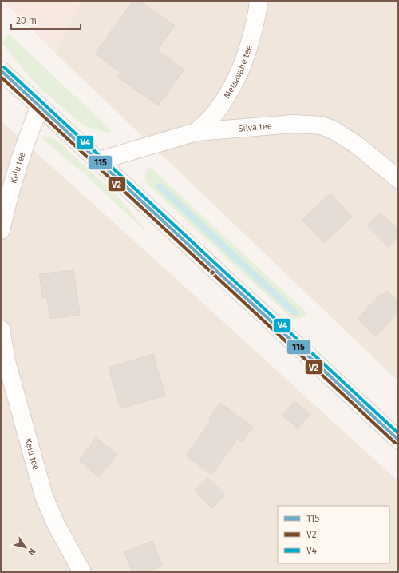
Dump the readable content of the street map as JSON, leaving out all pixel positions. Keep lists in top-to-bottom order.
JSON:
{
  "streets": {
    "street": ["Metsavahe tee", "Silva tee", "Keiu tee"]
  },
  "crossings": [
    ["Metsavahe tee", "Silva tee"]
  ],
  "lines": ["transit line V4", "transit line 115", "transit line V2"],
  "legend": ["115", "V2", "V4"],
  "scale_bar": "20 m",
  "north": "bottom right"
}
